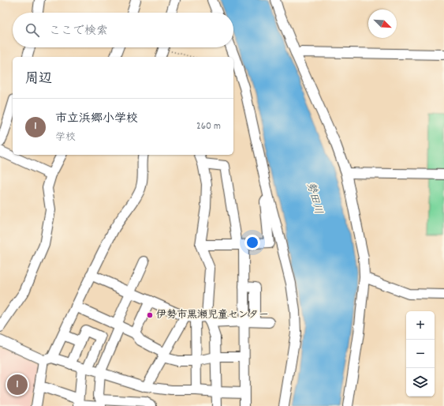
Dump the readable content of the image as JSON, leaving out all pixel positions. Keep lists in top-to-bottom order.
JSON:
{
  "water": ["勢田川"],
  "places": ["伊勢市黒瀬児童センター"],
  "north": "bottom right",
  "page": {
    "search": "ここで検索",
    "heading": "周辺",
    "list": [
      {
        "mark": "1",
        "name": "市立浜郷小学校",
        "note": "学校",
        "value": "260 m"
      }
    ],
    "map_buttons": ["+", "−"],
    "pins": "1"
  }
}
